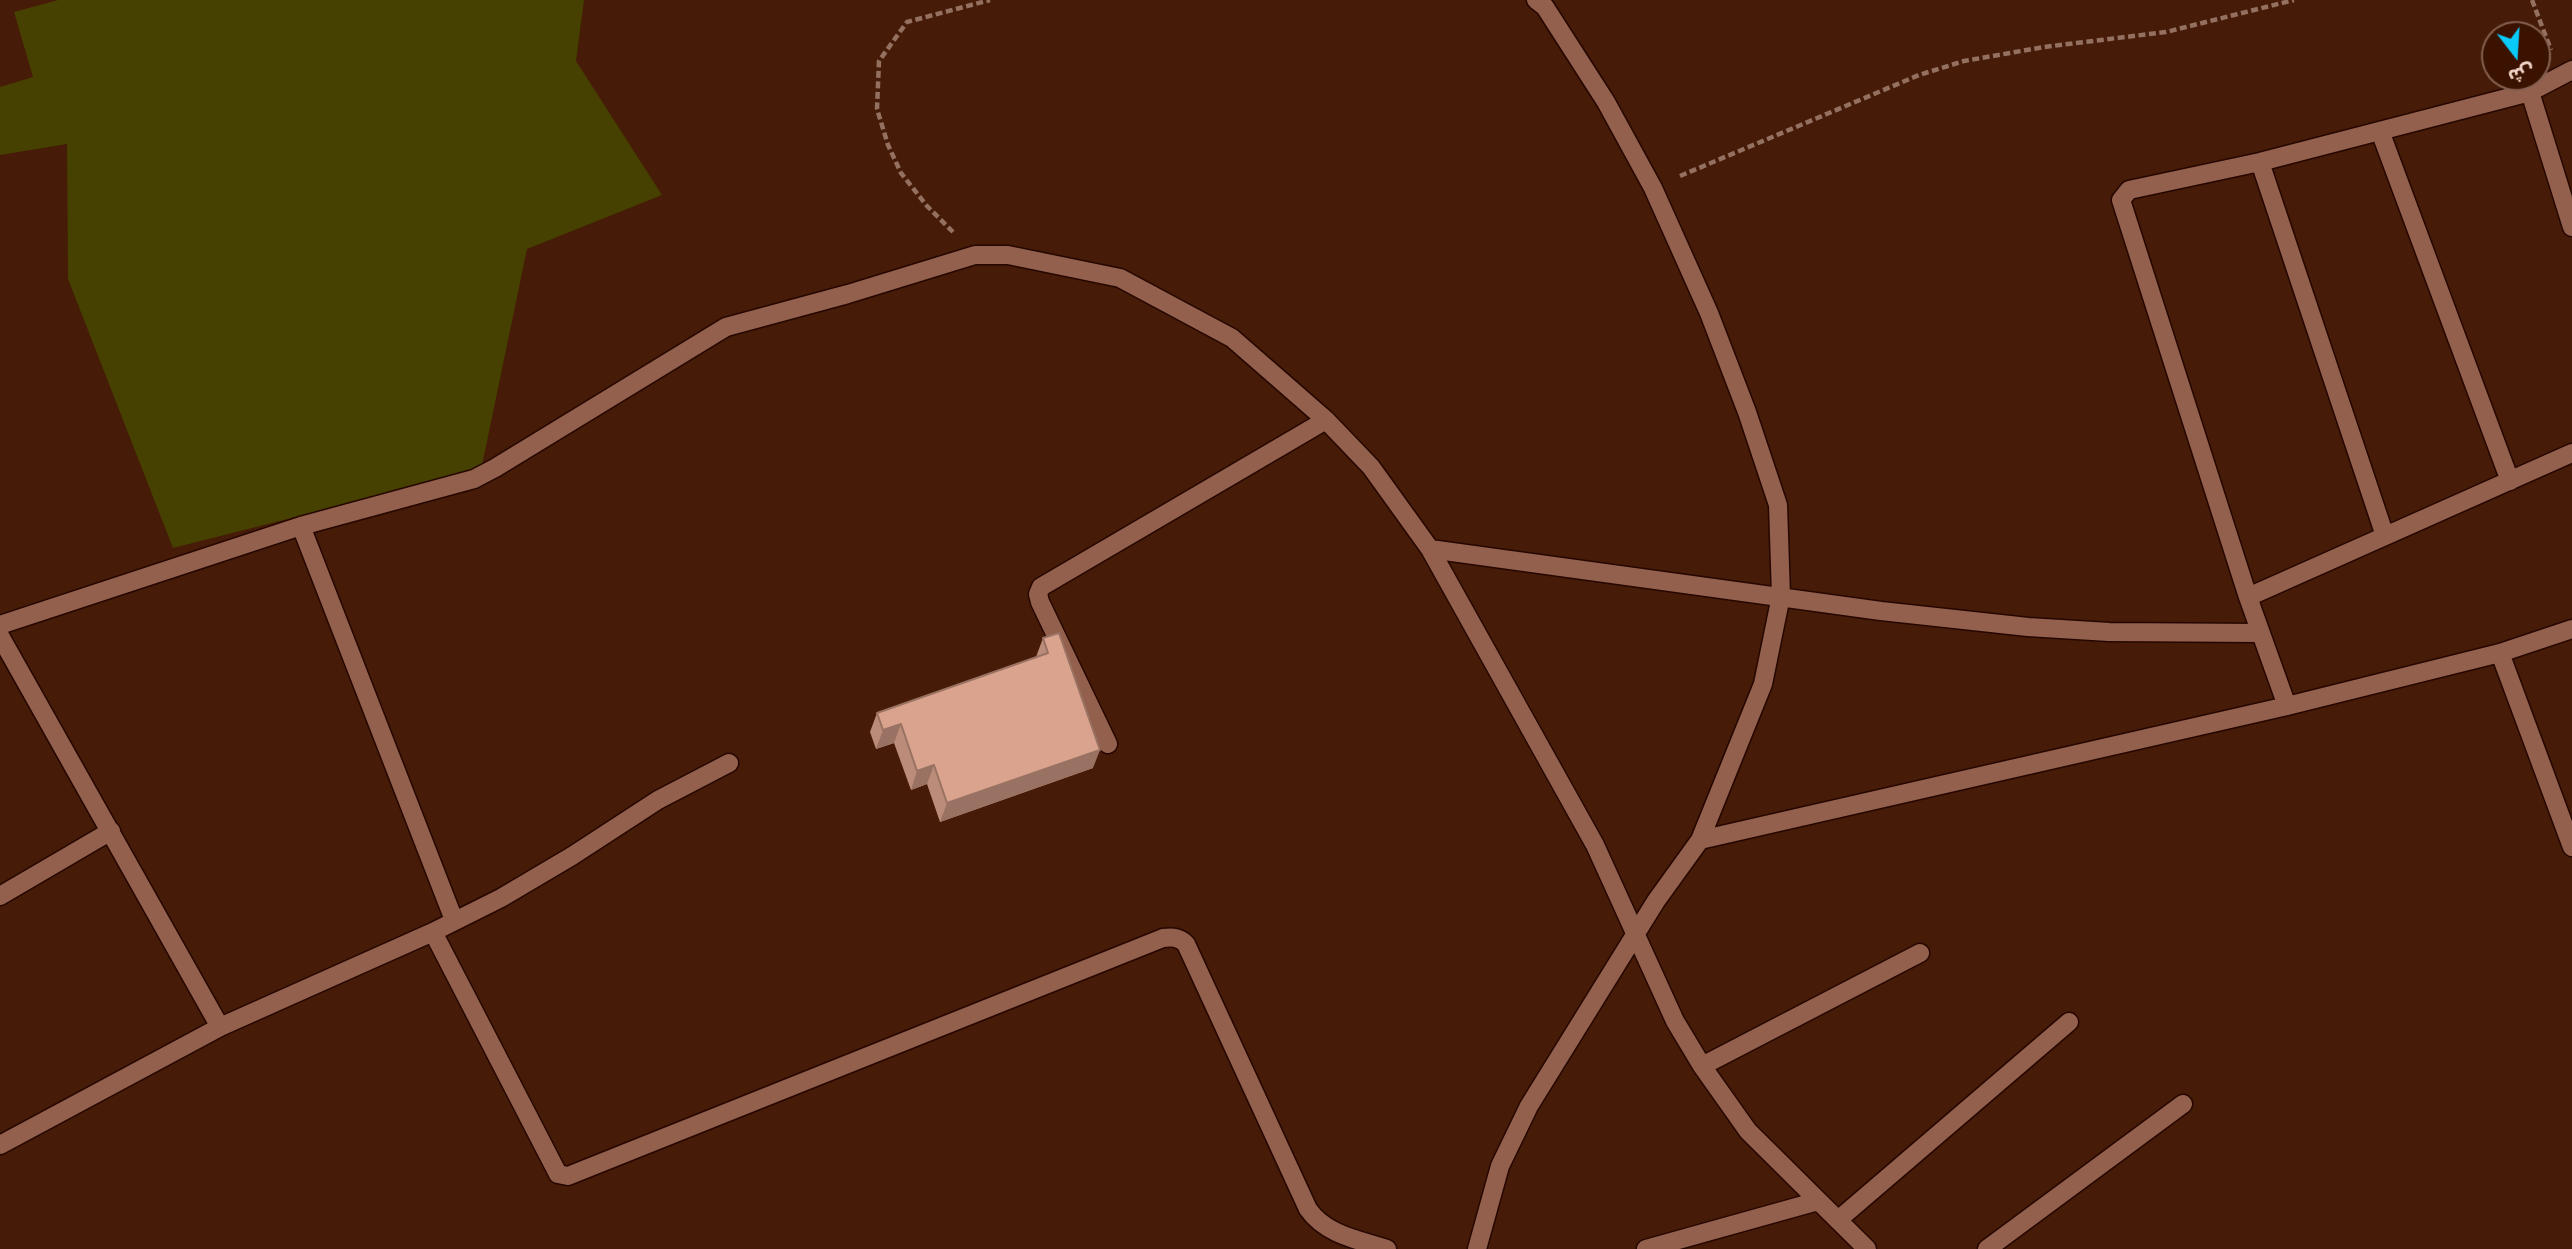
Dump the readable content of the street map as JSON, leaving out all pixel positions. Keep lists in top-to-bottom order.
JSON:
{
  "north": "bottom"
}
